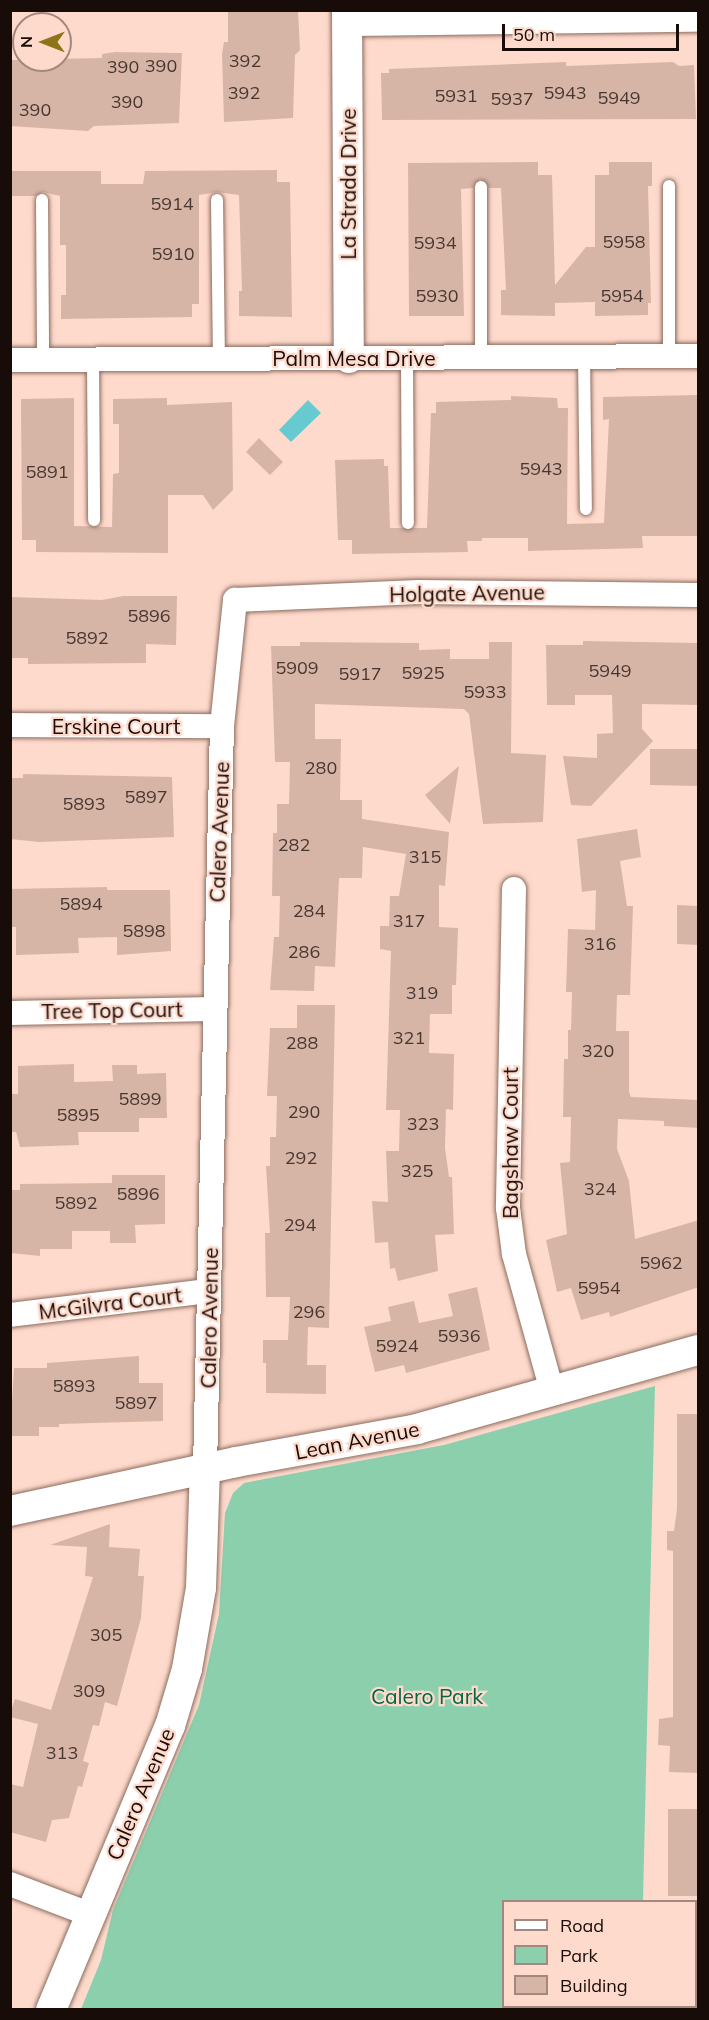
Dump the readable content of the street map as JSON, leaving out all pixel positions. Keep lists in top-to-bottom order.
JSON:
{
  "streets": {
    "street": [
      "La Strada Drive",
      "Palm Mesa Drive",
      "Holgate Avenue",
      "Erskine Court",
      "Calero Avenue",
      "Tree Top Court",
      "Bagshaw Court",
      "McGilvra Court",
      "Lean Avenue"
    ]
  },
  "crossings": [
    ["La Strada Drive", "Palm Mesa Drive"],
    ["Holgate Avenue", "Calero Avenue"],
    ["Erskine Court", "Calero Avenue"],
    ["Calero Avenue", "Tree Top Court"],
    ["Calero Avenue", "McGilvra Court"],
    ["Calero Avenue", "Lean Avenue"],
    ["Bagshaw Court", "Lean Avenue"]
  ],
  "parks": ["Calero Park"],
  "house_numbers": [
    "392",
    "390",
    "390",
    "392",
    "5943",
    "5931",
    "5949",
    "5937",
    "390",
    "390",
    "5914",
    "5958",
    "5934",
    "5910",
    "5930",
    "5954",
    "5943",
    "5891",
    "5896",
    "5892",
    "5909",
    "5949",
    "5925",
    "5917",
    "5933",
    "280",
    "5897",
    "5893",
    "282",
    "315",
    "5894",
    "284",
    "317",
    "5898",
    "316",
    "286",
    "319",
    "321",
    "288",
    "320",
    "5899",
    "290",
    "5895",
    "323",
    "292",
    "325",
    "324",
    "5896",
    "5892",
    "294",
    "5962",
    "5954",
    "296",
    "5936",
    "5924",
    "5893",
    "5897",
    "305",
    "309",
    "313"
  ],
  "legend": ["Road", "Park", "Building"],
  "scale_bar": "50 m",
  "north": "left"
}
